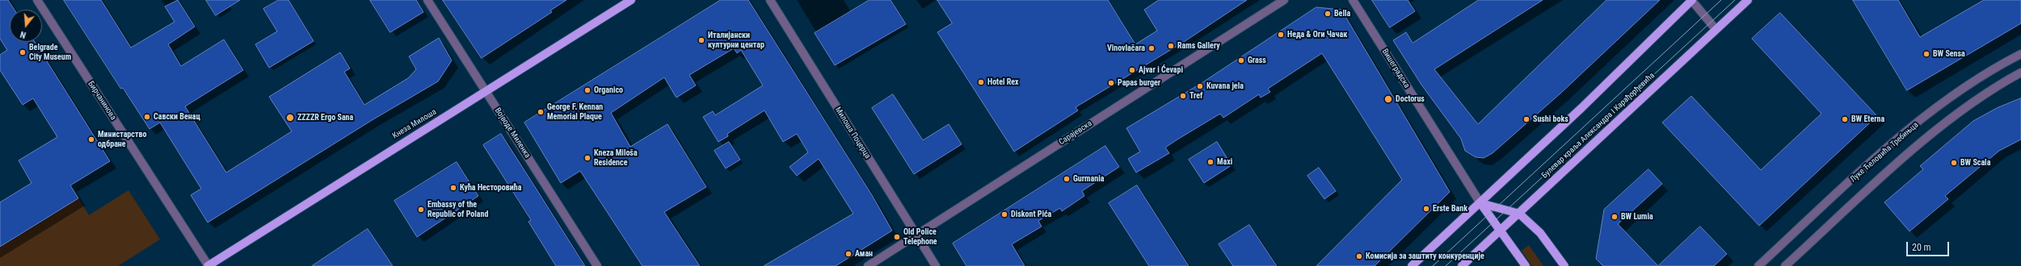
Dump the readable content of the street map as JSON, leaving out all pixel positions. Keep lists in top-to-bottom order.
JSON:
{
  "streets": {
    "main road": ["Кнеза Милоша", "Булевар краља Александра I Карађорђевића"],
    "street": [
      "Вишеградска",
      "Бирчанинова",
      "Војводе Миленка",
      "Милоша Поцерца",
      "Сарајевска",
      "Луке Ћеловића Требињца"
    ]
  },
  "crossings": [
    ["Бирчанинова", "Кнеза Милоша"],
    ["Кнеза Милоша", "Војводе Миленка"],
    ["Милоша Поцерца", "Сарајевска"]
  ],
  "places": [
    "Bella",
    "Неда & Оги Чачак",
    "Италијански културни центар",
    "Rams Gallery",
    "Vinovlačara",
    "Belgrade City Museum",
    "BW Sensa",
    "Grass",
    "Ajvar i Ćevapi",
    "Hotel Rex",
    "Papas burger",
    "Kuvana jela",
    "Organico",
    "Tref",
    "Doctorus",
    "George F. Kennan Memorial Plaque",
    "Савски Венац",
    "ZZZZR Ergo Sana",
    "Sushi boks",
    "BW Eterna",
    "Министарство одбране",
    "Kneza Miloša Residence",
    "Maxi",
    "BW Scala",
    "Gurmania",
    "Кућа Несторовића",
    "Erste Bank",
    "Embassy of the Republic of Poland",
    "Diskont Pića",
    "BW Lumia",
    "Old Police Telephone",
    "Аман",
    "Комисија за заштиту конкуренције"
  ],
  "scale_bar": "20 m",
  "north": "bottom"
}
